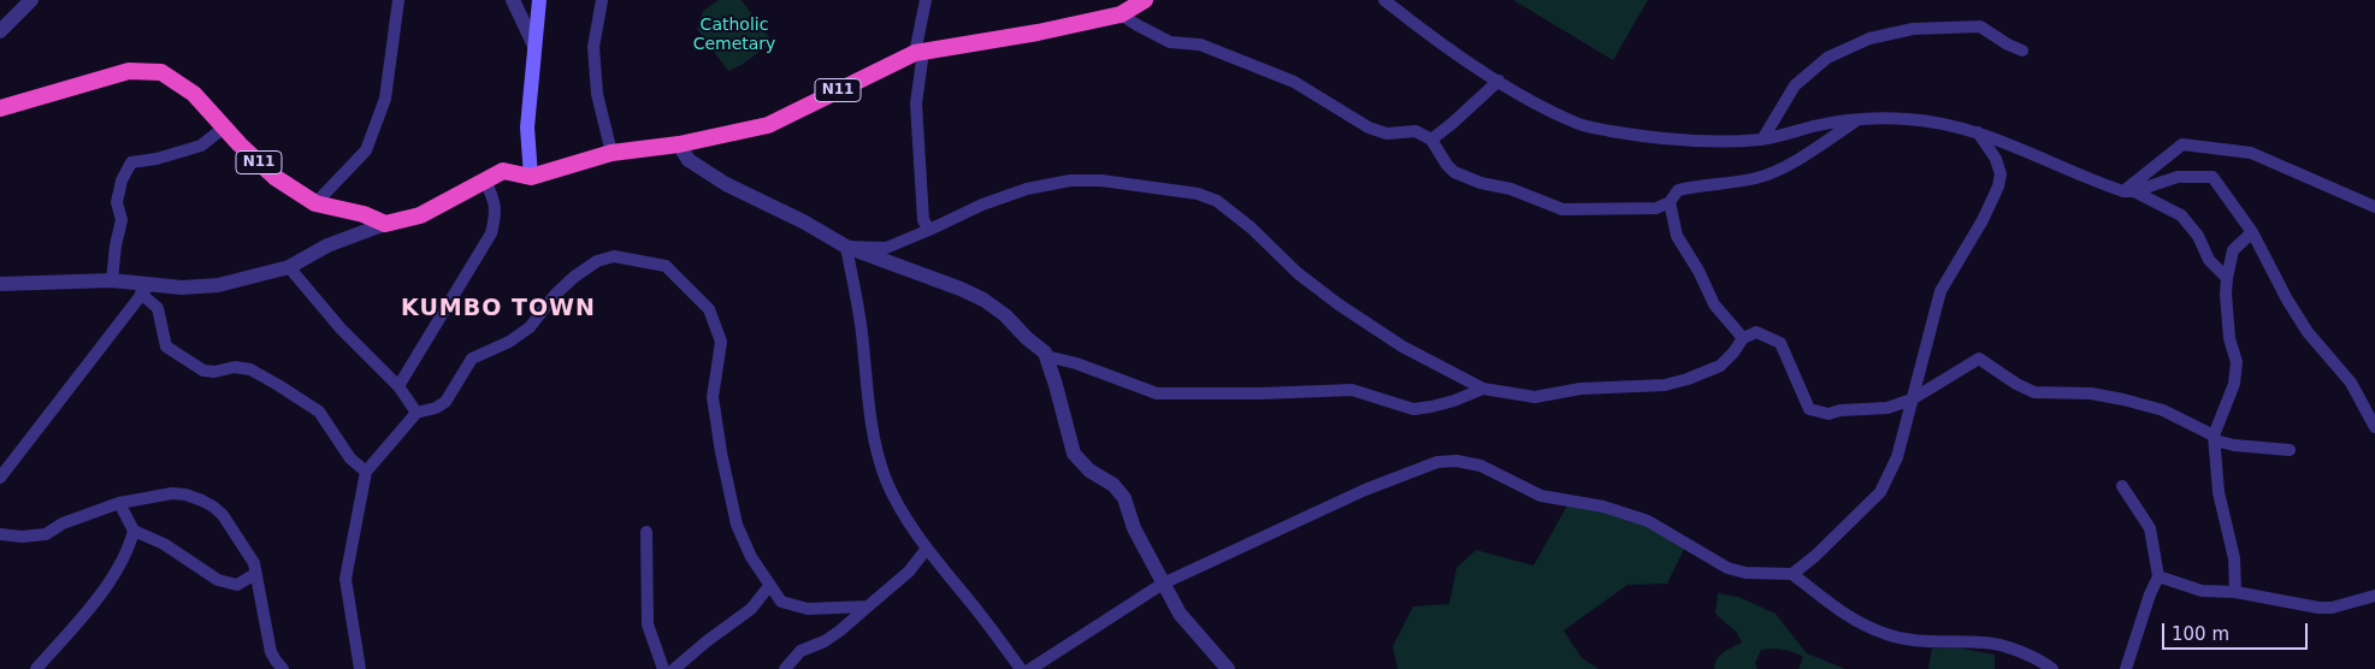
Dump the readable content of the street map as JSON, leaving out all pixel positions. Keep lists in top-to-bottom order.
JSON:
{
  "streets": {
    "highway": ["N11"]
  },
  "districts": ["KUMBO TOWN"],
  "parks": ["Catholic Cemetary"],
  "scale_bar": "100 m"
}
